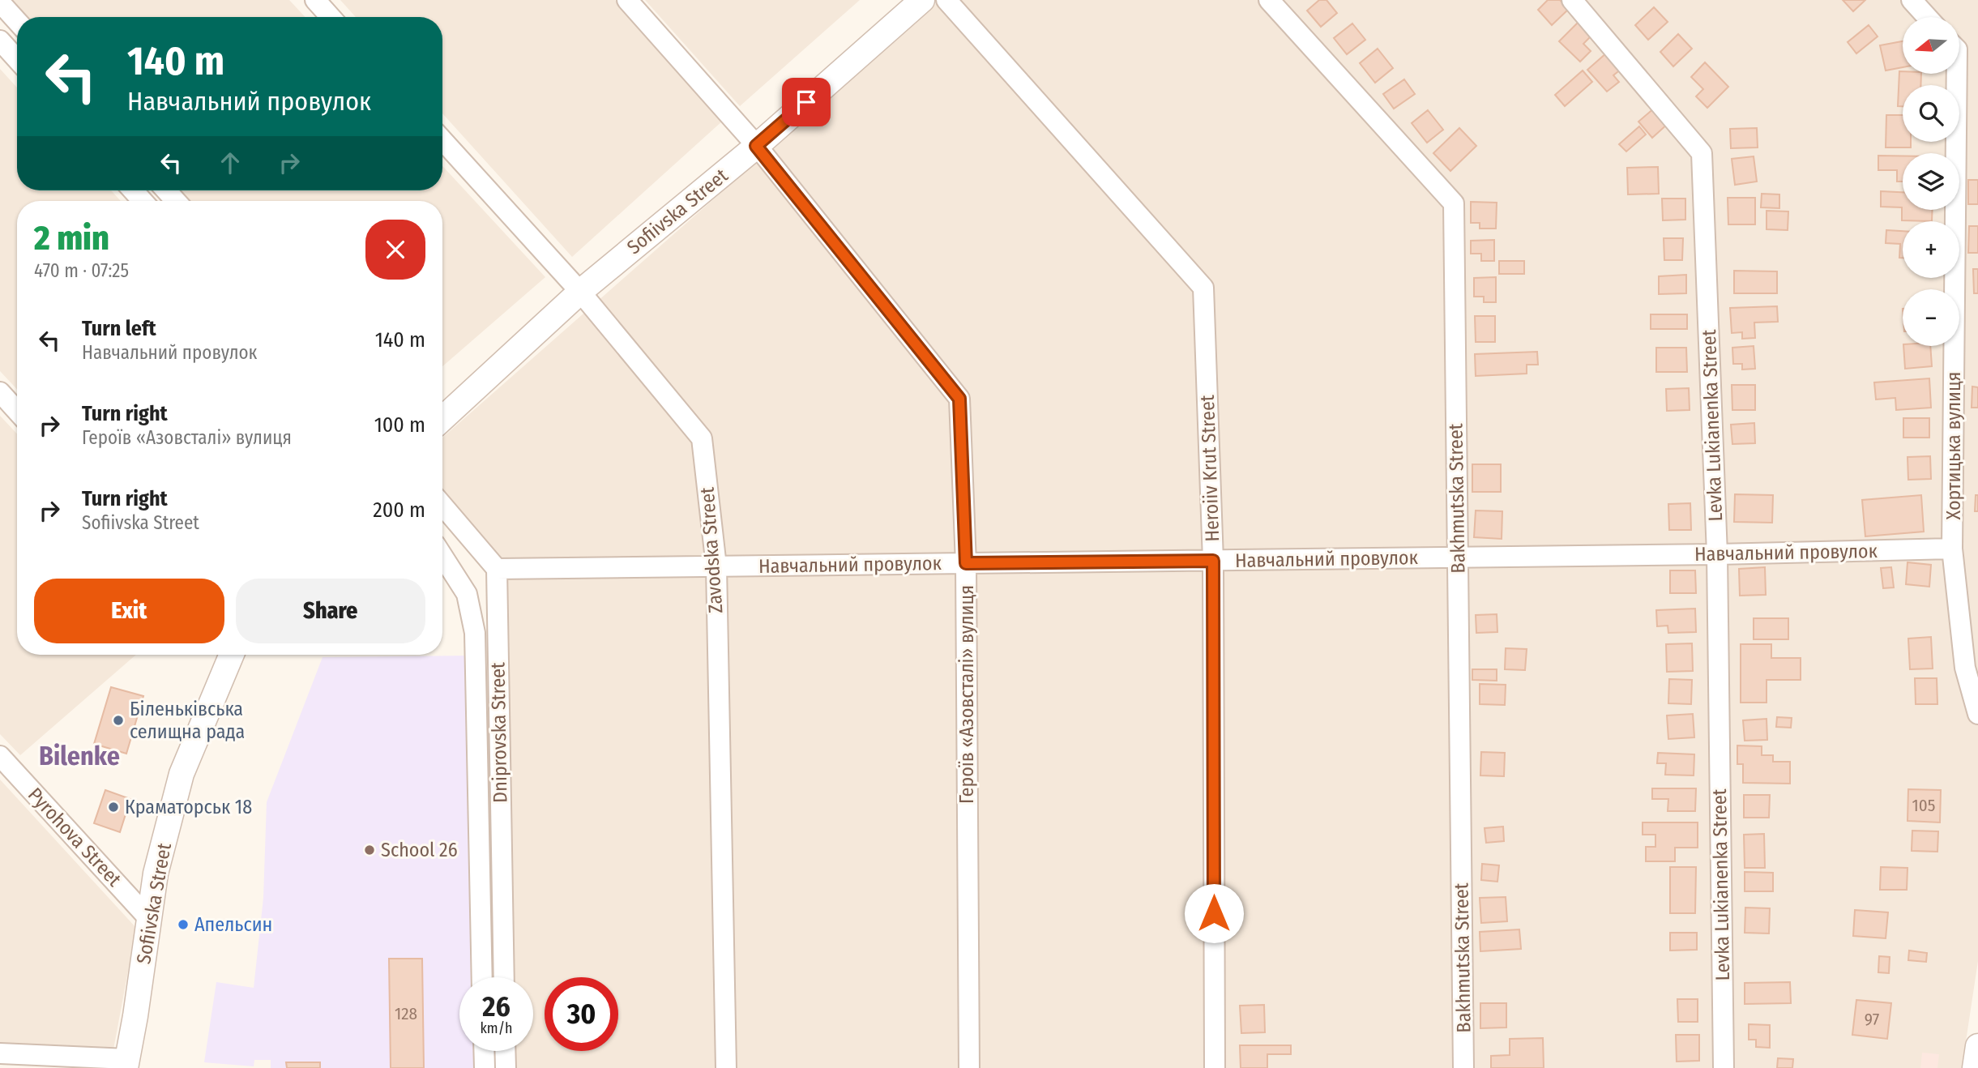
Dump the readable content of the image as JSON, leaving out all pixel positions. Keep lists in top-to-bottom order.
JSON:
{
  "streets": {
    "street": [
      "Sofiivska Street",
      "Levka Lukianenka Street",
      "Хортицька вулиця",
      "Heroiiv Krut Street",
      "Bakhmutska Street",
      "Zavodska Street",
      "Навчальний провулок",
      "Героїв «Азовсталі» вулиця",
      "Dniprovska Street",
      "Pyrohova Street"
    ]
  },
  "crossings": [
    ["Sofiivska Street", "Zavodska Street"],
    ["Sofiivska Street", "Героїв «Азовсталі» вулиця"],
    ["Sofiivska Street", "Pyrohova Street"],
    ["Levka Lukianenka Street", "Навчальний провулок"],
    ["Хортицька вулиця", "Навчальний провулок"],
    ["Heroiiv Krut Street", "Навчальний провулок"],
    ["Bakhmutska Street", "Навчальний провулок"],
    ["Zavodska Street", "Навчальний провулок"],
    ["Навчальний провулок", "Героїв «Азовсталі» вулиця"],
    ["Навчальний провулок", "Dniprovska Street"]
  ],
  "districts": ["Bilenke"],
  "places": [
    "Біленьківська селищна рада",
    "Краматорськ 18",
    "School 26",
    "Апельсин"
  ],
  "house_numbers": ["105", "128", "97"],
  "north": "left",
  "page": {
    "map_buttons": ["+", "−"],
    "turn": ["140 m", "Навчальний провулок"],
    "heading": ["2 min", "470 m · 07:25"],
    "list": [
      {
        "name": "Turn left",
        "note": "Навчальний провулок",
        "value": "140 m"
      },
      {
        "name": "Turn right",
        "note": "Героїв «Азовсталі» вулиця",
        "value": "100 m"
      },
      {
        "name": "Turn right",
        "note": "Sofiivska Street",
        "value": "200 m"
      }
    ],
    "buttons": ["Exit", "Share"],
    "speed": "26 km/h",
    "limit": "30"
  }
}
